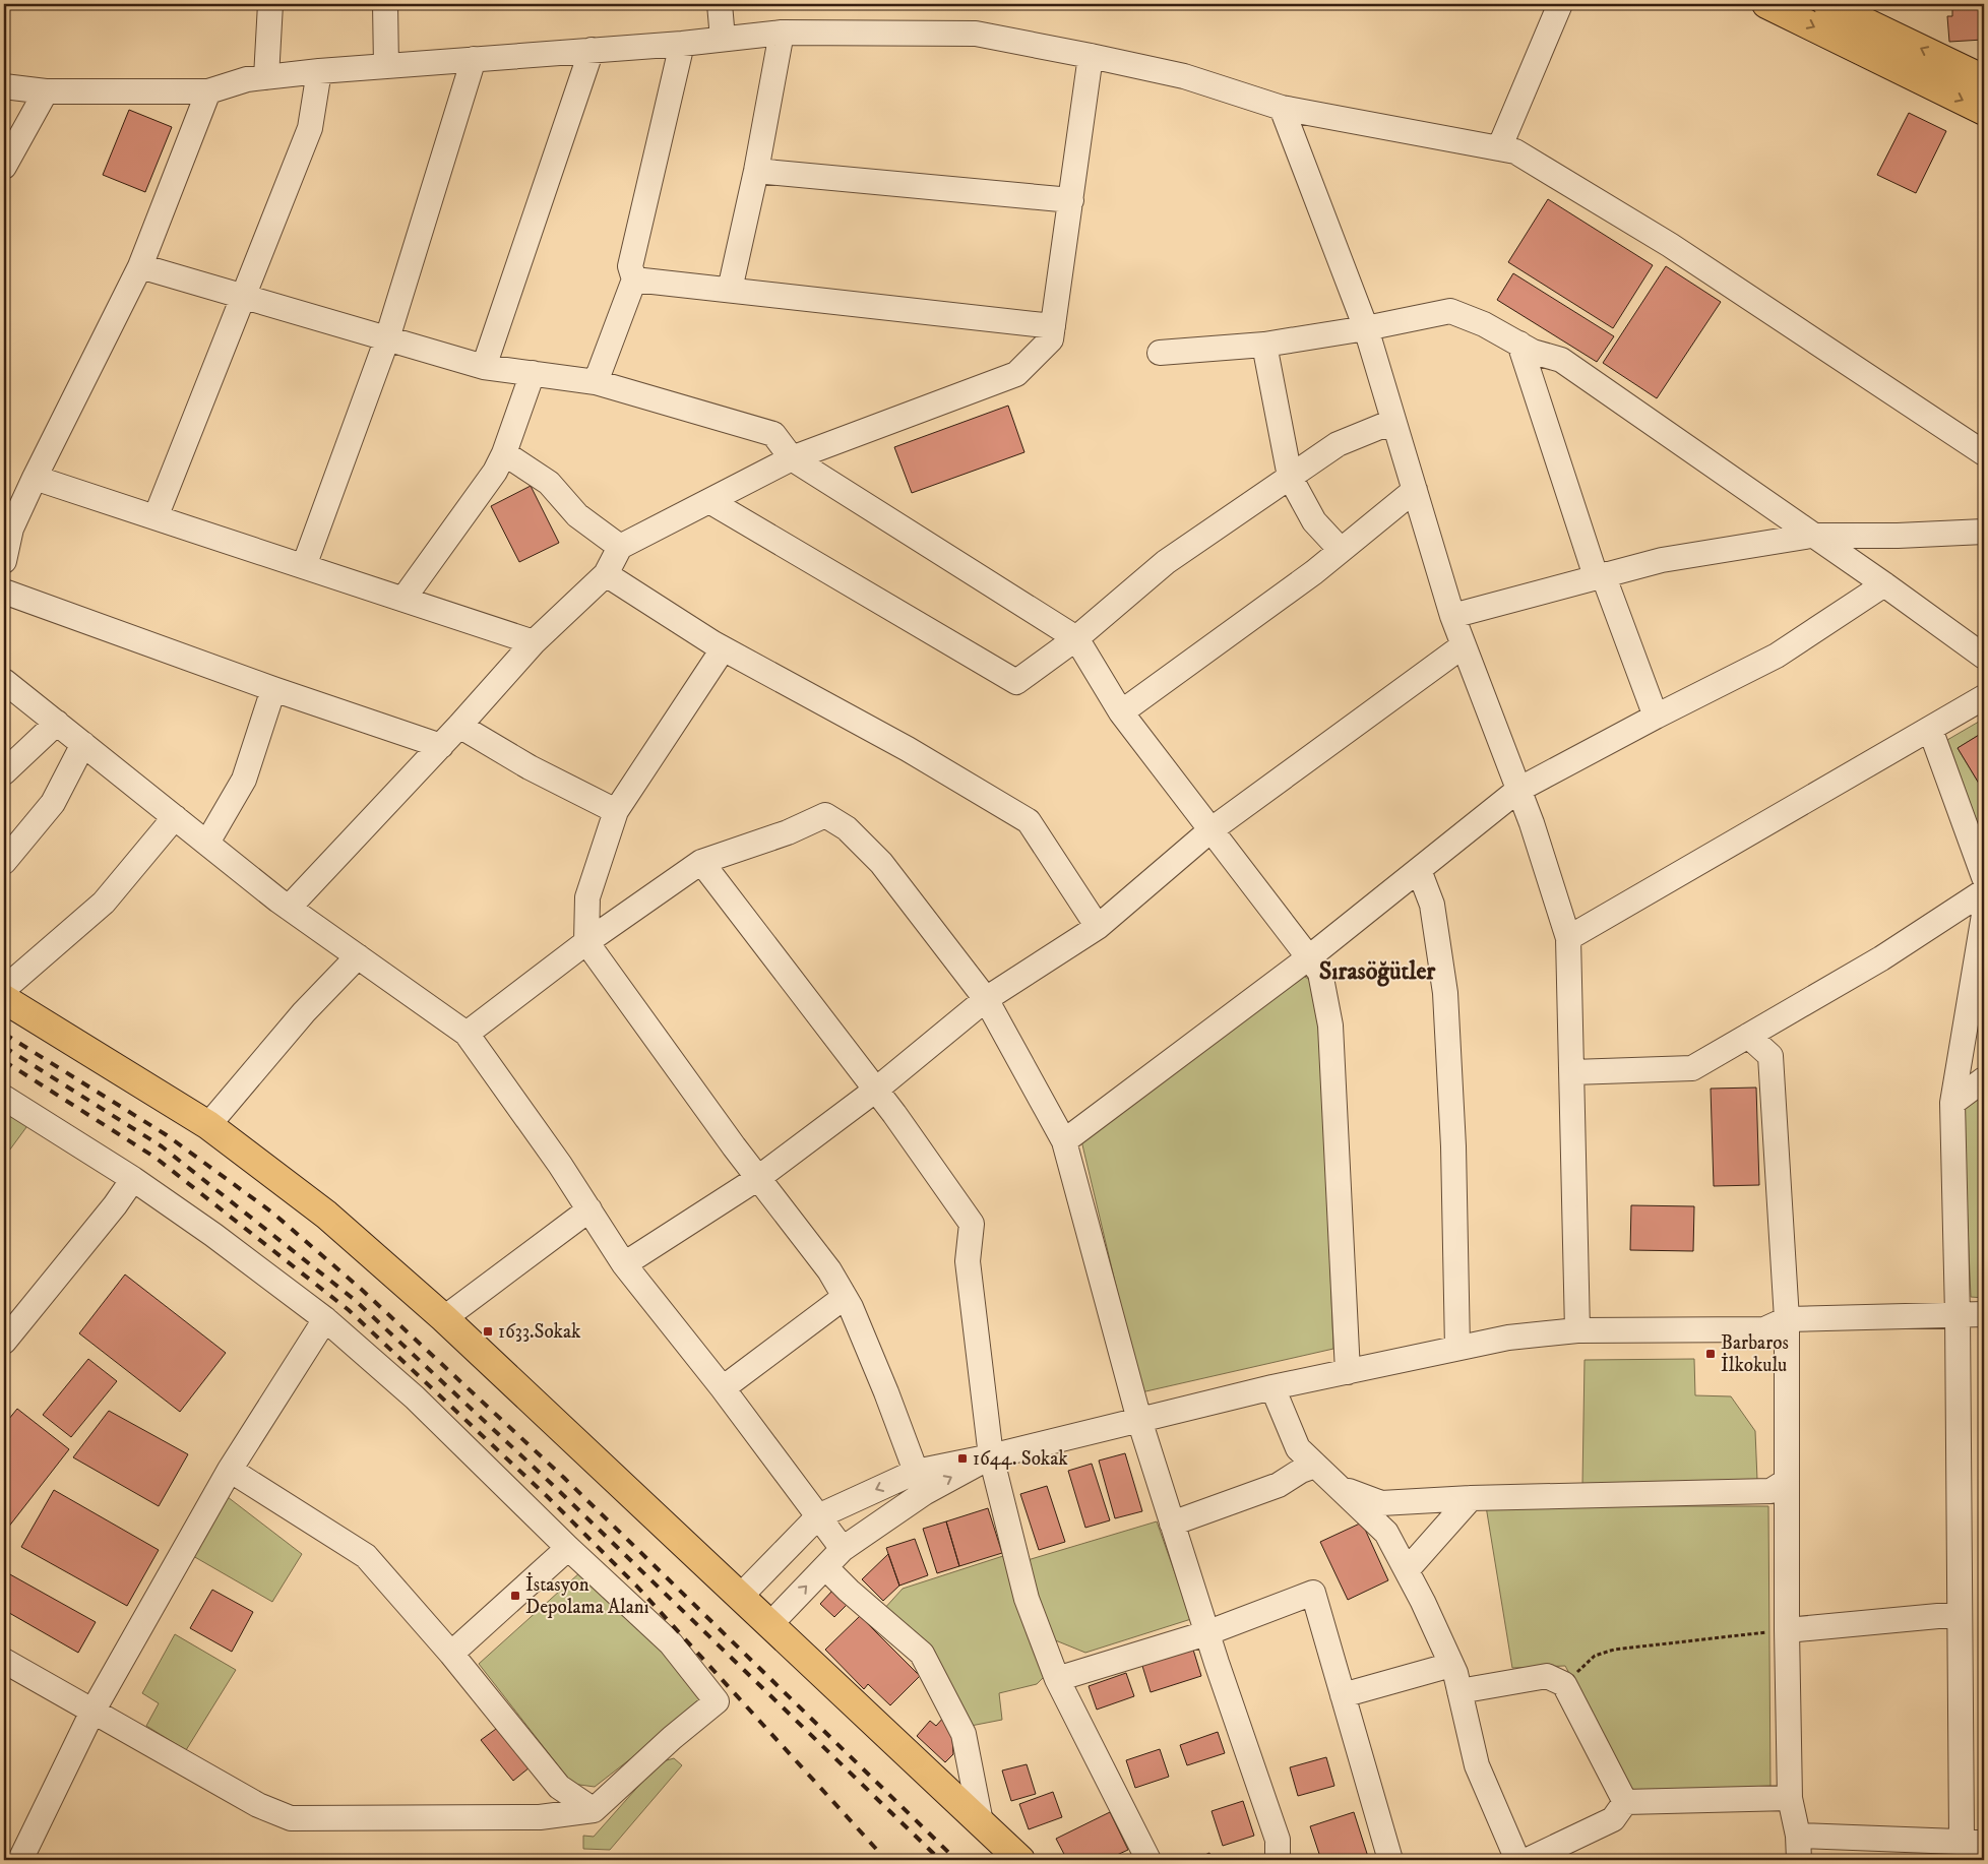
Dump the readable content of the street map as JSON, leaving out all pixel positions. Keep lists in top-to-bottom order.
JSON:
{
  "districts": ["Sırasöğütler"],
  "places": {
    "transit": [
      "1633.Sokak",
      "Barbaros İlkokulu",
      "1644. Sokak",
      "İstasyon Depolama Alanı"
    ]
  }
}
